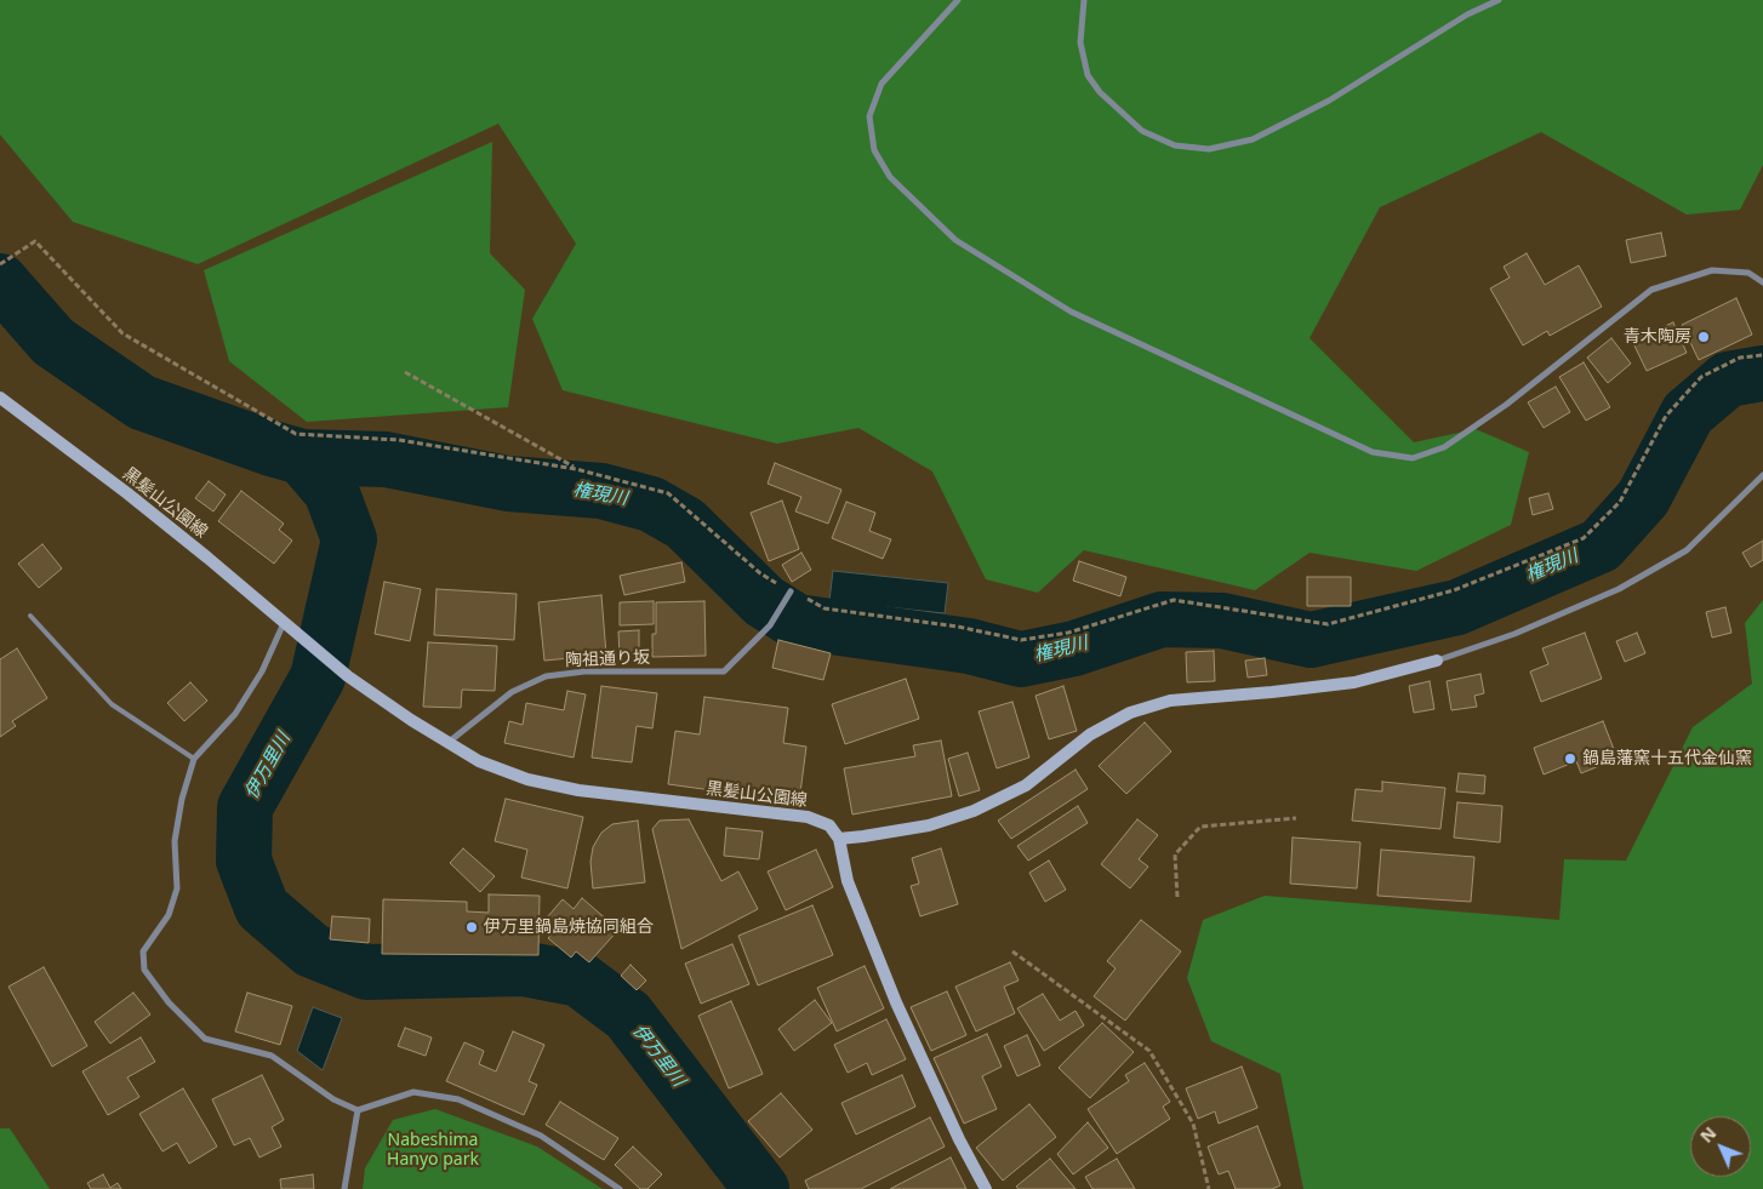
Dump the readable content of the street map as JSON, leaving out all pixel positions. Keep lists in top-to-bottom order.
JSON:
{
  "streets": {
    "main road": ["黒髪山公園線"],
    "street": ["陶祖通り坂"]
  },
  "crossings": [
    ["黒髪山公園線", "陶祖通り坂"]
  ],
  "water": ["権現川", "伊万里川"],
  "parks": ["Nabeshima Hanyo park"],
  "places": ["青木陶房", "鍋島藩窯十五代金仙窯", "伊万里鍋島焼協同組合"],
  "north": "top left"
}
